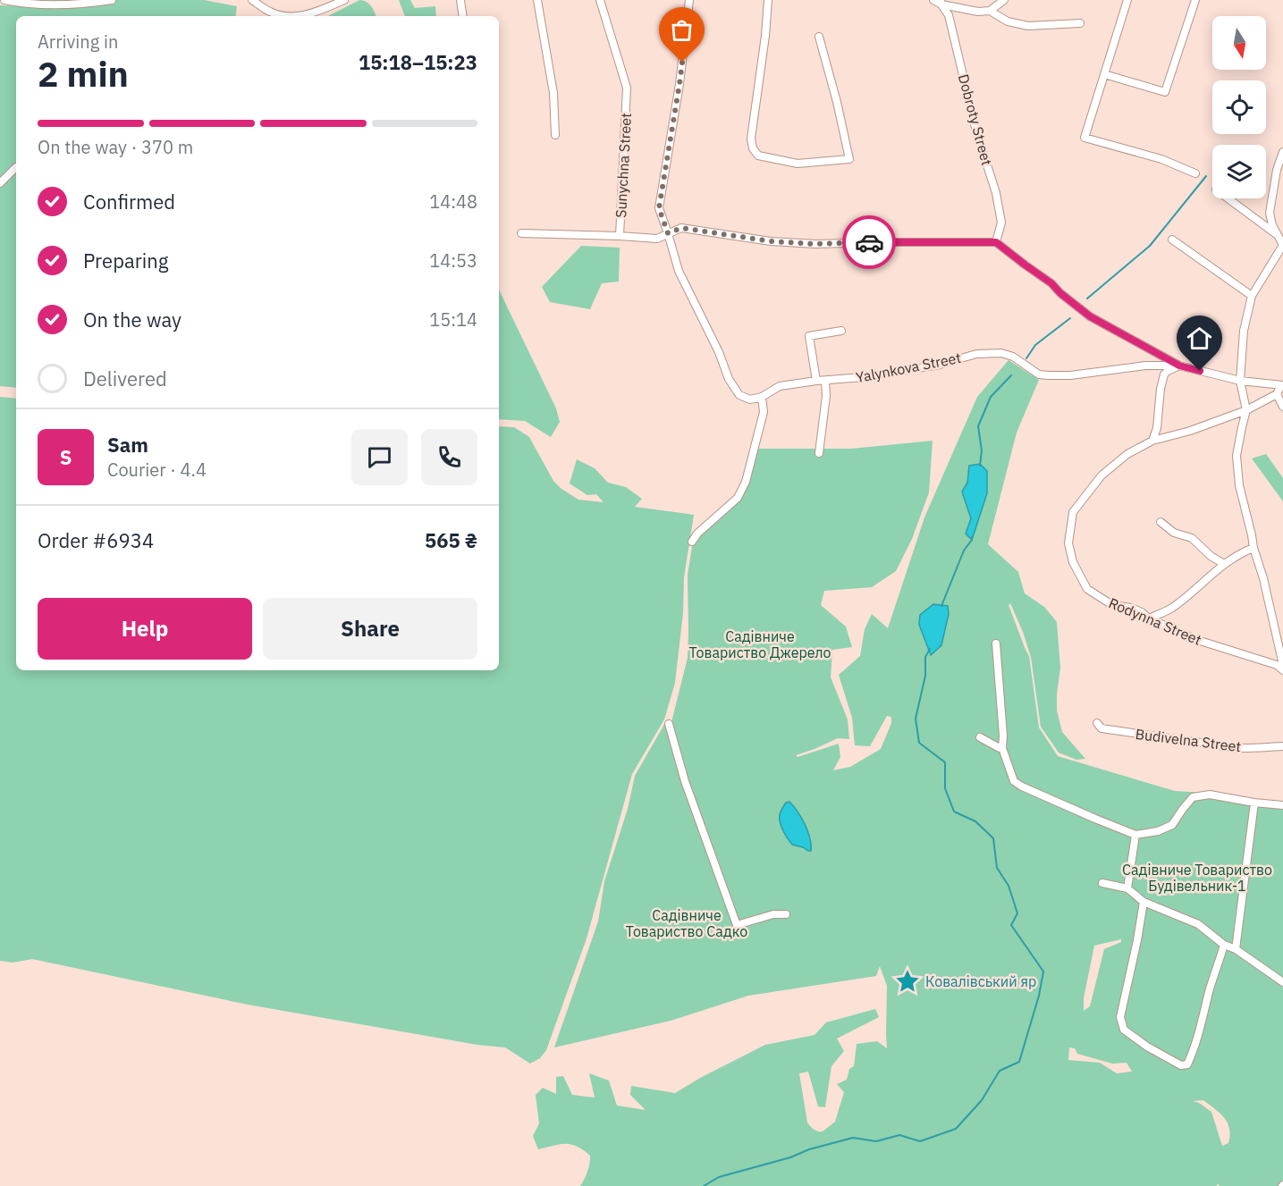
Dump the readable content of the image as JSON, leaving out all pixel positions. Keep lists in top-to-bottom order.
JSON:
{
  "streets": {
    "street": [
      "Dobroty Street",
      "Sunychna Street",
      "Yalynkova Street",
      "Rodynna Street",
      "Budivelna Street"
    ]
  },
  "parks": ["Садівниче Товариство Джерело", "Садівниче Товариство Будівельник-1", "Садівниче Товариство Садко"],
  "places": {
    "place": ["Ковалівський яр"]
  },
  "north": "bottom",
  "page": {
    "heading": ["2 min", "Arriving in", "15:18–15:23"],
    "panel": [
      "Sam",
      "Courier · 4.4",
      "Order #6934",
      "565 ₴"
    ],
    "bar": "On the way · 370 m",
    "list": [
      ["Confirmed", "14:48"],
      ["Preparing", "14:53"],
      ["On the way", "15:14"],
      "Delivered"
    ],
    "round": "S",
    "buttons": ["Help", "Share"]
  }
}
